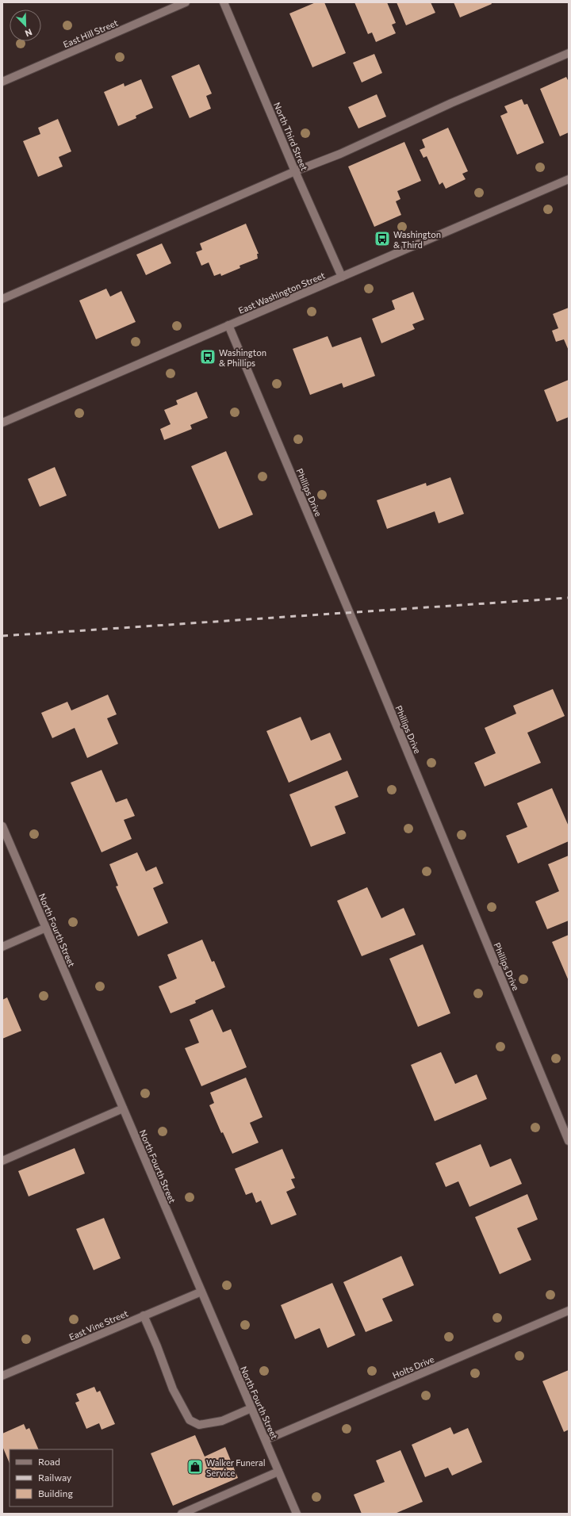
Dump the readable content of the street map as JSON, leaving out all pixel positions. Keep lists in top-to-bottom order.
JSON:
{
  "streets": {
    "street": [
      "East Hill Street",
      "North Third Street",
      "East Washington Street",
      "Phillips Drive",
      "North Fourth Street",
      "East Vine Street",
      "Holts Drive"
    ]
  },
  "crossings": [
    ["North Third Street", "East Washington Street"],
    ["East Washington Street", "Phillips Drive"],
    ["North Fourth Street", "East Vine Street"],
    ["North Fourth Street", "Holts Drive"]
  ],
  "places": {
    "bus stop": ["Washington & Third", "Washington & Phillips"],
    "shop": ["Walker Funeral Service"]
  },
  "legend": ["Road", "Railway", "Building"],
  "north": "bottom right"
}
